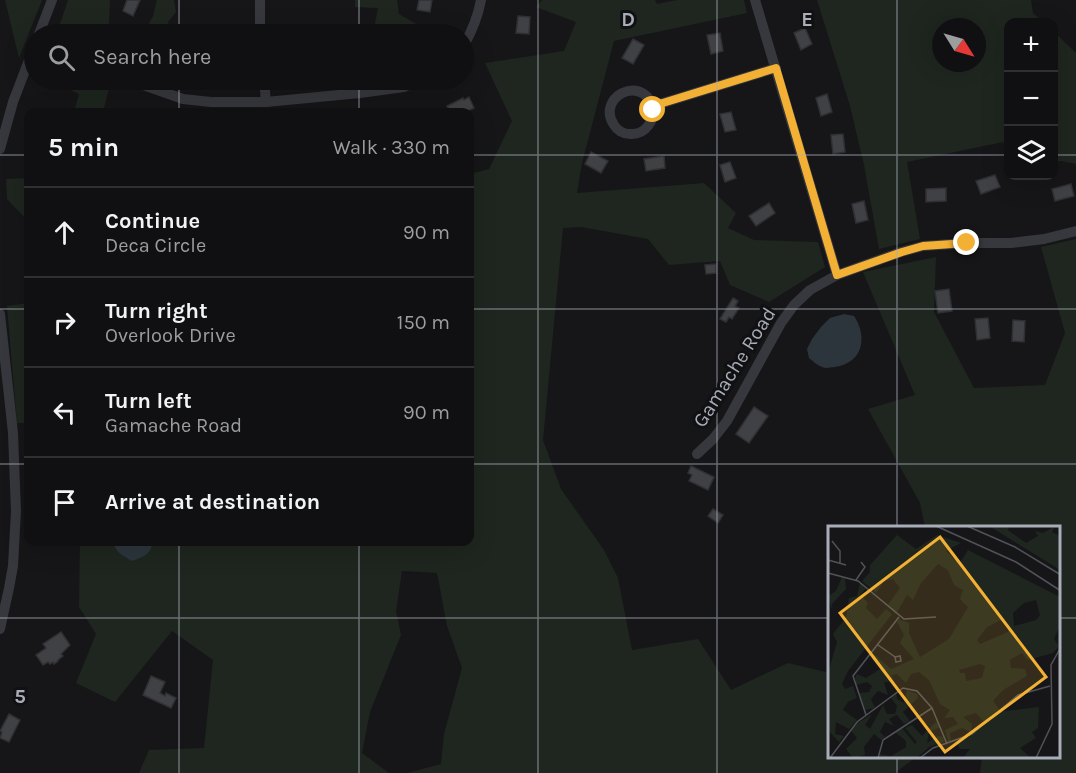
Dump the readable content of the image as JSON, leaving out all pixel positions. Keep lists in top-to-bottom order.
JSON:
{
  "streets": {
    "street": ["Gamache Road"]
  },
  "north": "bottom right",
  "page": {
    "map_buttons": ["+", "−"],
    "search": "Search here",
    "heading": ["5 min", "Walk · 330 m"],
    "list": [
      ["Continue", "Deca Circle", "90 m"],
      ["Turn right", "Overlook Drive", "150 m"],
      ["Turn left", "Gamache Road", "90 m"],
      "Arrive at destination"
    ]
  },
  "grid": {
    "columns": ["D", "E"],
    "rows": ["5"]
  }
}
